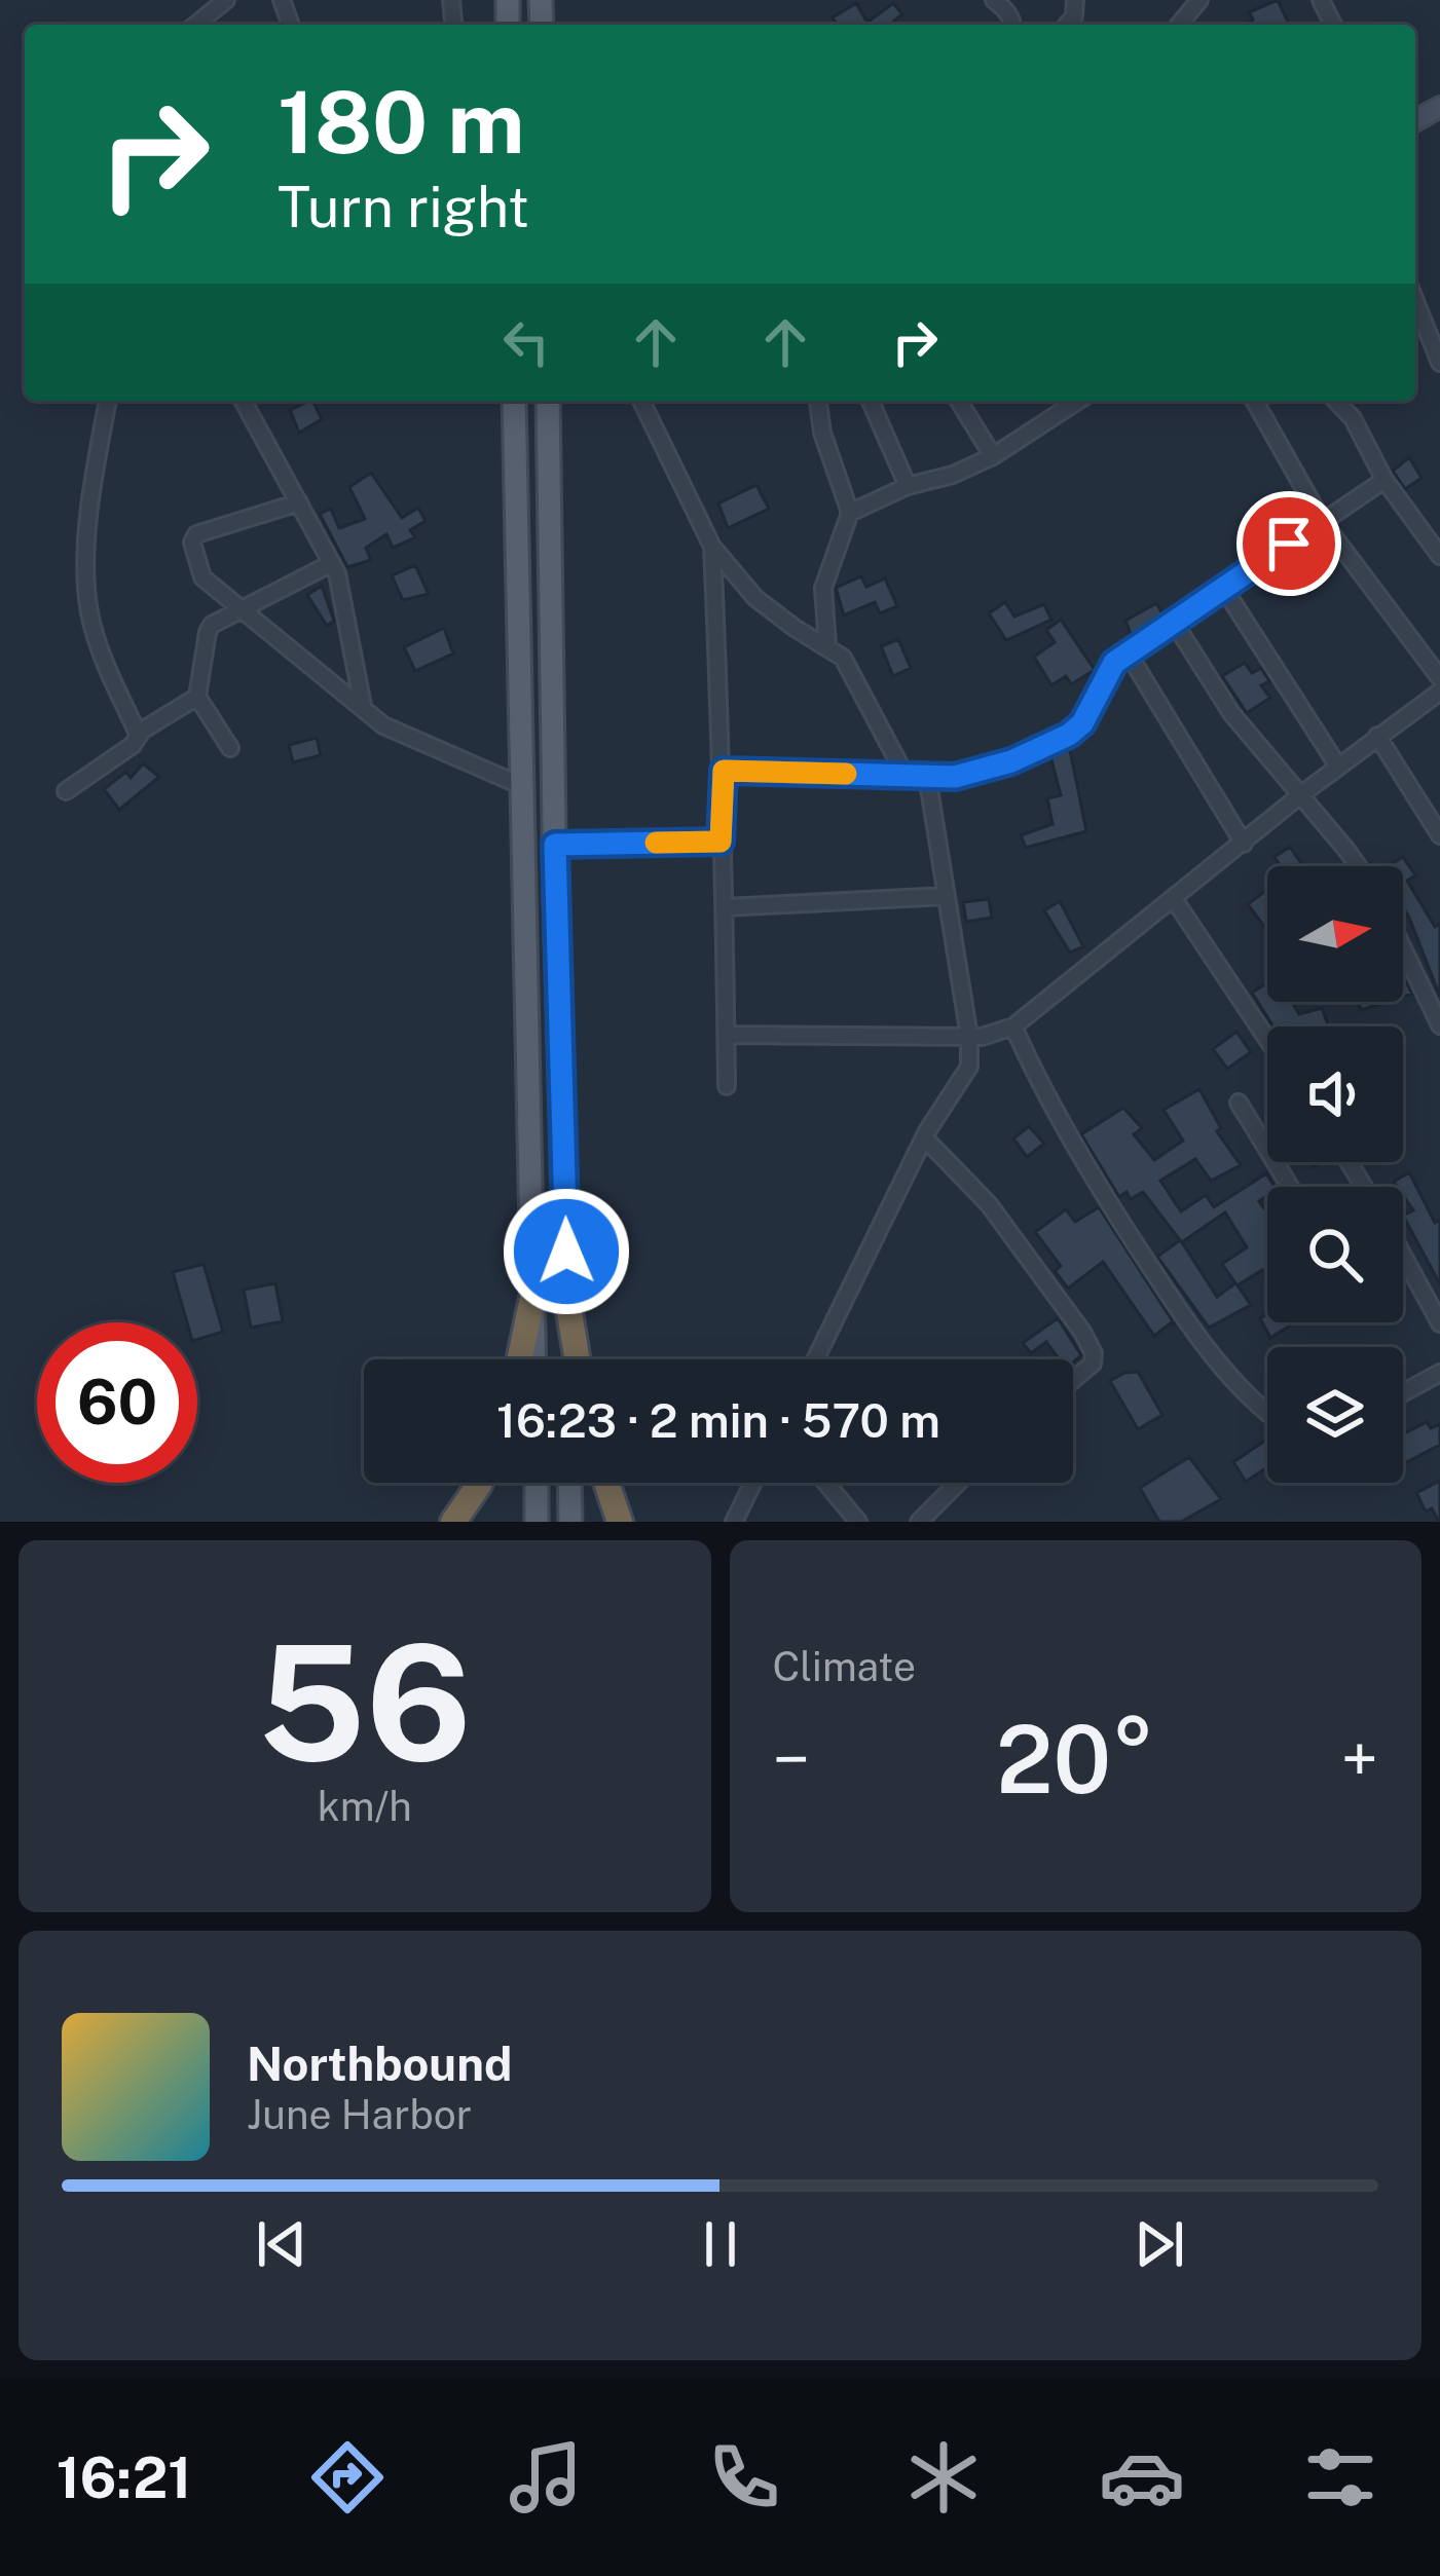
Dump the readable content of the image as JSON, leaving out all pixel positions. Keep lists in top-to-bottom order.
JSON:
{
  "north": "right",
  "page": {
    "turn": ["180 m", "Turn right"],
    "limit": "60",
    "trip": "16:23 · 2 min · 570 m",
    "tile": [
      ["56", "km/h"],
      "Climate"
    ],
    "heat": ["−", "20°", "+"],
    "song": ["Northbound", "June Harbor"],
    "tabs": "16:21"
  }
}
